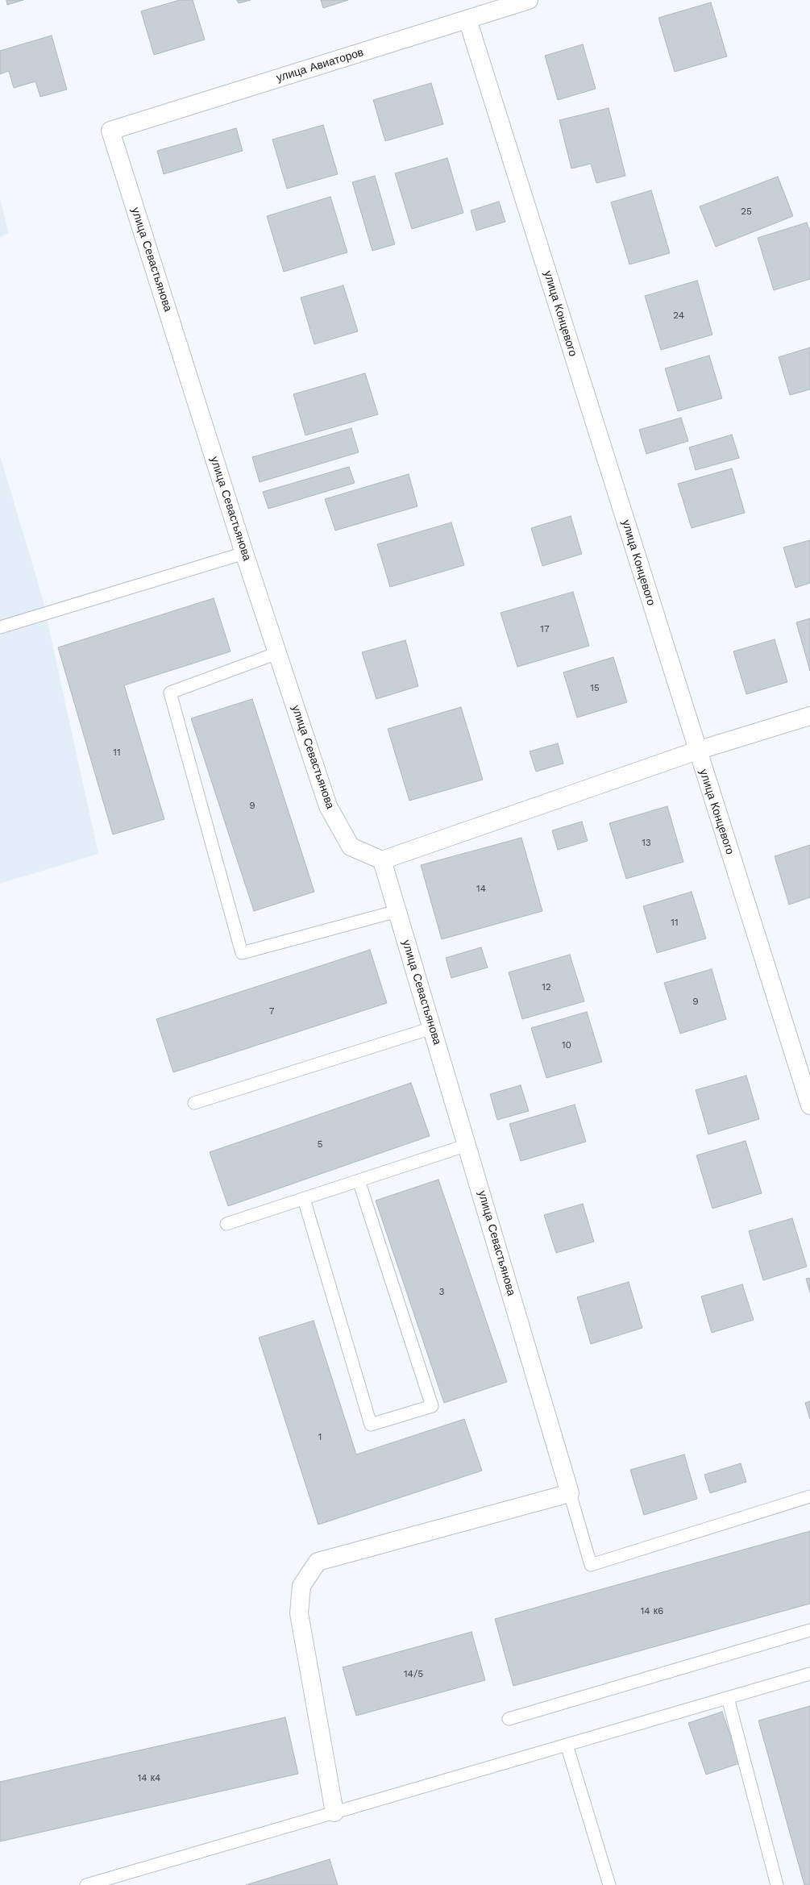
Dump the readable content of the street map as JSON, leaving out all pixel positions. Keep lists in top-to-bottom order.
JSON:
{
  "streets": {
    "street": ["улица Авиаторов", "улица Севастьянова", "улица Концевого"]
  },
  "crossings": [
    ["улица Авиаторов", "улица Севастьянова"],
    ["улица Авиаторов", "улица Концевого"]
  ],
  "house_numbers": [
    "25",
    "24",
    "17",
    "15",
    "11",
    "9",
    "13",
    "14",
    "11",
    "12",
    "9",
    "7",
    "10",
    "5",
    "3",
    "1",
    "14 к6",
    "14/5",
    "14 к4"
  ]
}
